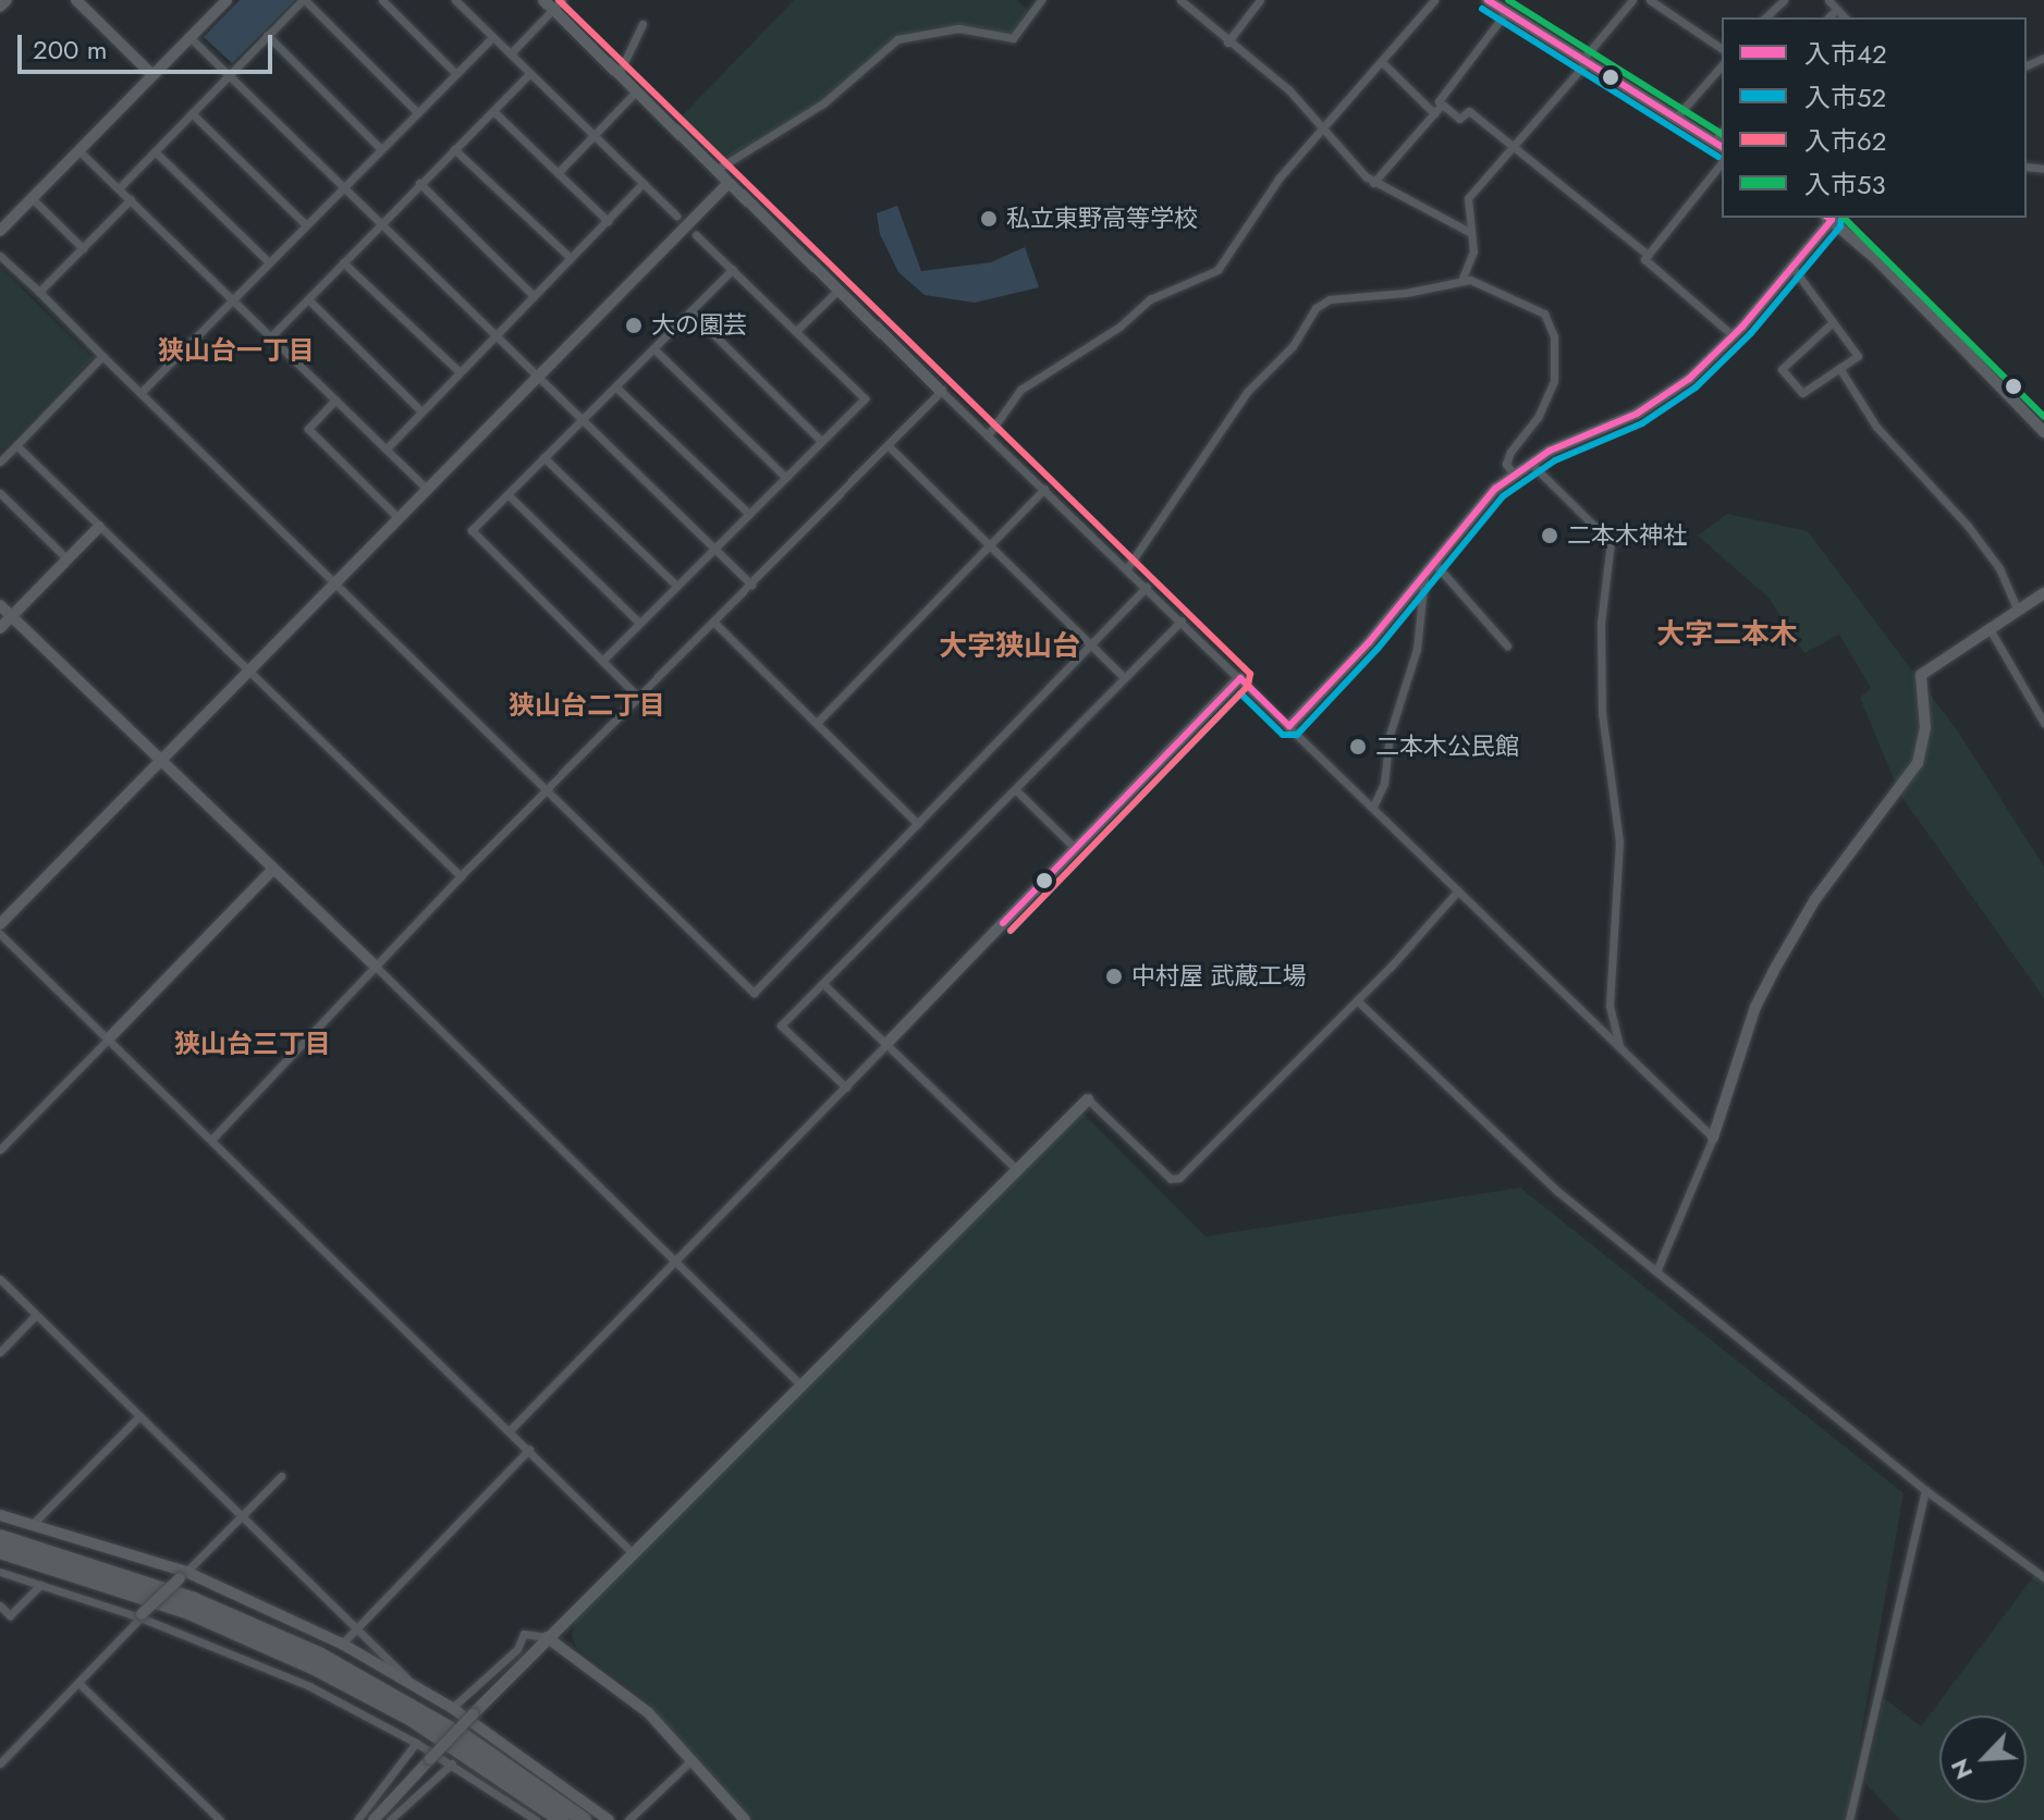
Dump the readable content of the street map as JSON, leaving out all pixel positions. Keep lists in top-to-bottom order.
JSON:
{
  "districts": [
    "狭山台一丁目",
    "大字二本木",
    "大字狭山台",
    "狭山台二丁目",
    "狭山台三丁目"
  ],
  "places": [
    "私立東野高等学校",
    "大の園芸",
    "二本木神社",
    "二本木公民館",
    "中村屋 武蔵工場"
  ],
  "lines": [
    "transit line 入市42",
    "transit line 入市62",
    "transit line 入市53",
    "transit line 入市52"
  ],
  "legend": [
    "入市42",
    "入市52",
    "入市62",
    "入市53"
  ],
  "scale_bar": "200 m",
  "north": "bottom left"
}
